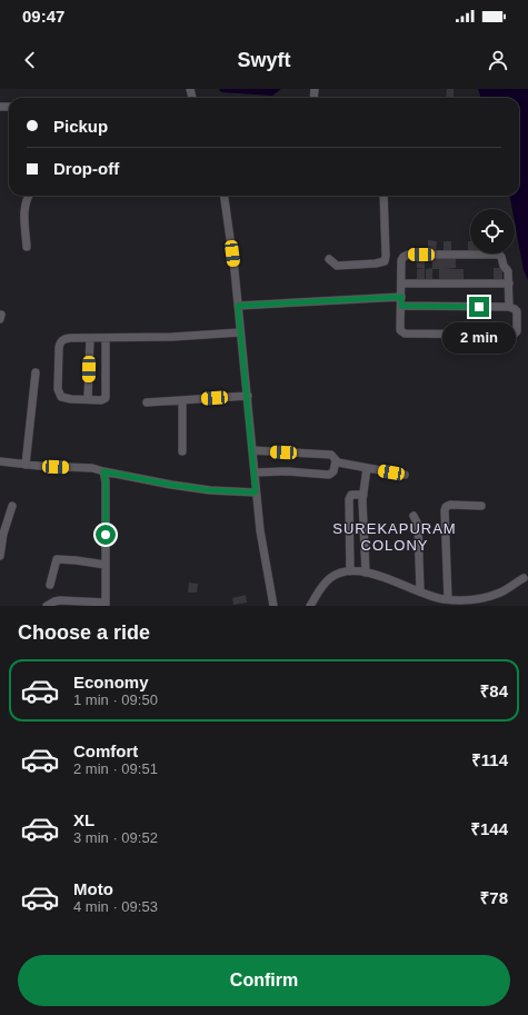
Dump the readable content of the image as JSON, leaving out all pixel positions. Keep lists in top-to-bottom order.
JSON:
{
  "districts": ["SUREKAPURAM COLONY"],
  "page": {
    "status": "09:47",
    "header": "Swyft",
    "banner": ["Pickup", "Drop-off"],
    "bubble": "2 min",
    "heading": "Choose a ride",
    "list": [
      {
        "name": "Economy",
        "note": "1 min · 09:50",
        "value": "₹84"
      },
      {
        "name": "Comfort",
        "note": "2 min · 09:51",
        "value": "₹114"
      },
      {
        "name": "XL",
        "note": "3 min · 09:52",
        "value": "₹144"
      },
      {
        "name": "Moto",
        "note": "4 min · 09:53",
        "value": "₹78"
      }
    ],
    "buttons": "Confirm"
  }
}
